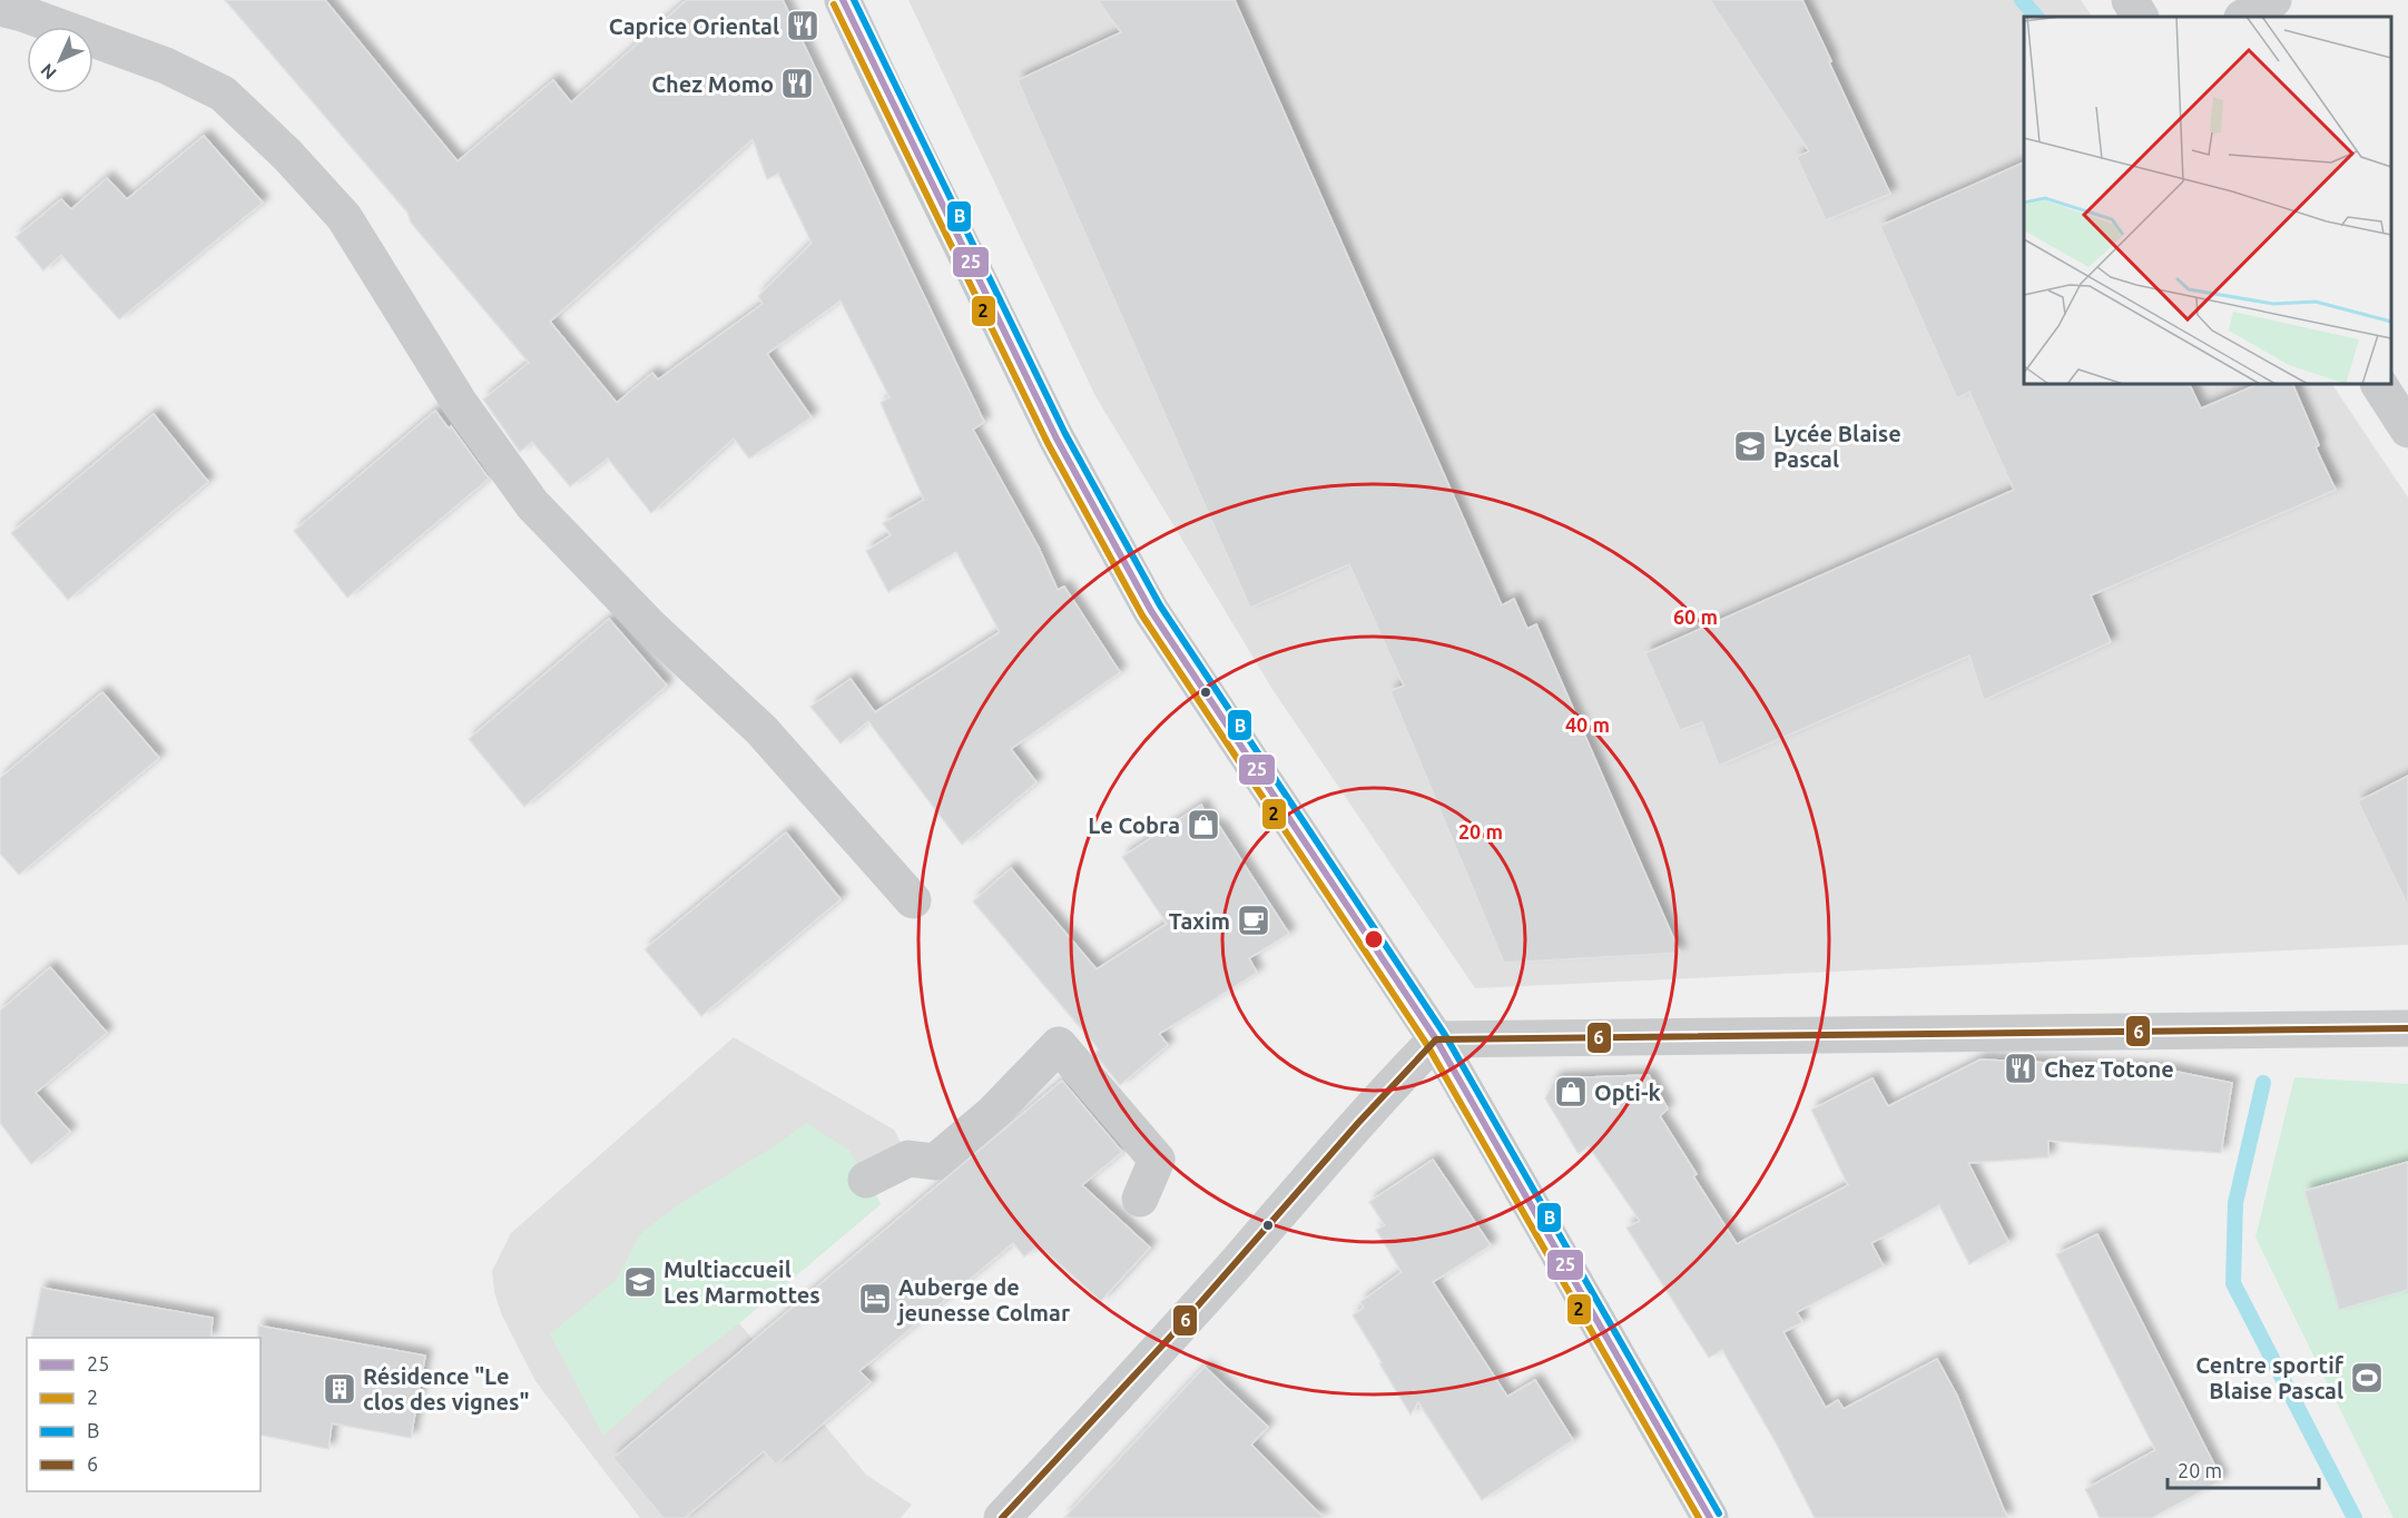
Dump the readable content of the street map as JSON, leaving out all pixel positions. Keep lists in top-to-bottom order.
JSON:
{
  "places": {
    "restaurant": ["Caprice Oriental", "Chez Momo", "Chez Totone"],
    "school or university": ["Lycée Blaise Pascal", "Multiaccueil Les Marmottes"],
    "shop": ["Le Cobra", "Opti-k"],
    "cafe": ["Taxim"],
    "hotel": ["Auberge de jeunesse Colmar"],
    "sports": ["Centre sportif Blaise Pascal"],
    "building": ["Résidence \"Le clos des vignes\""]
  },
  "lines": [
    "transit line 25",
    "transit line B",
    "transit line 2",
    "transit line 6"
  ],
  "legend": [
    "25",
    "2",
    "B",
    "6"
  ],
  "scale_bar": "20 m",
  "north": "bottom left",
  "rings": ["60 m", "40 m", "20 m"]
}
